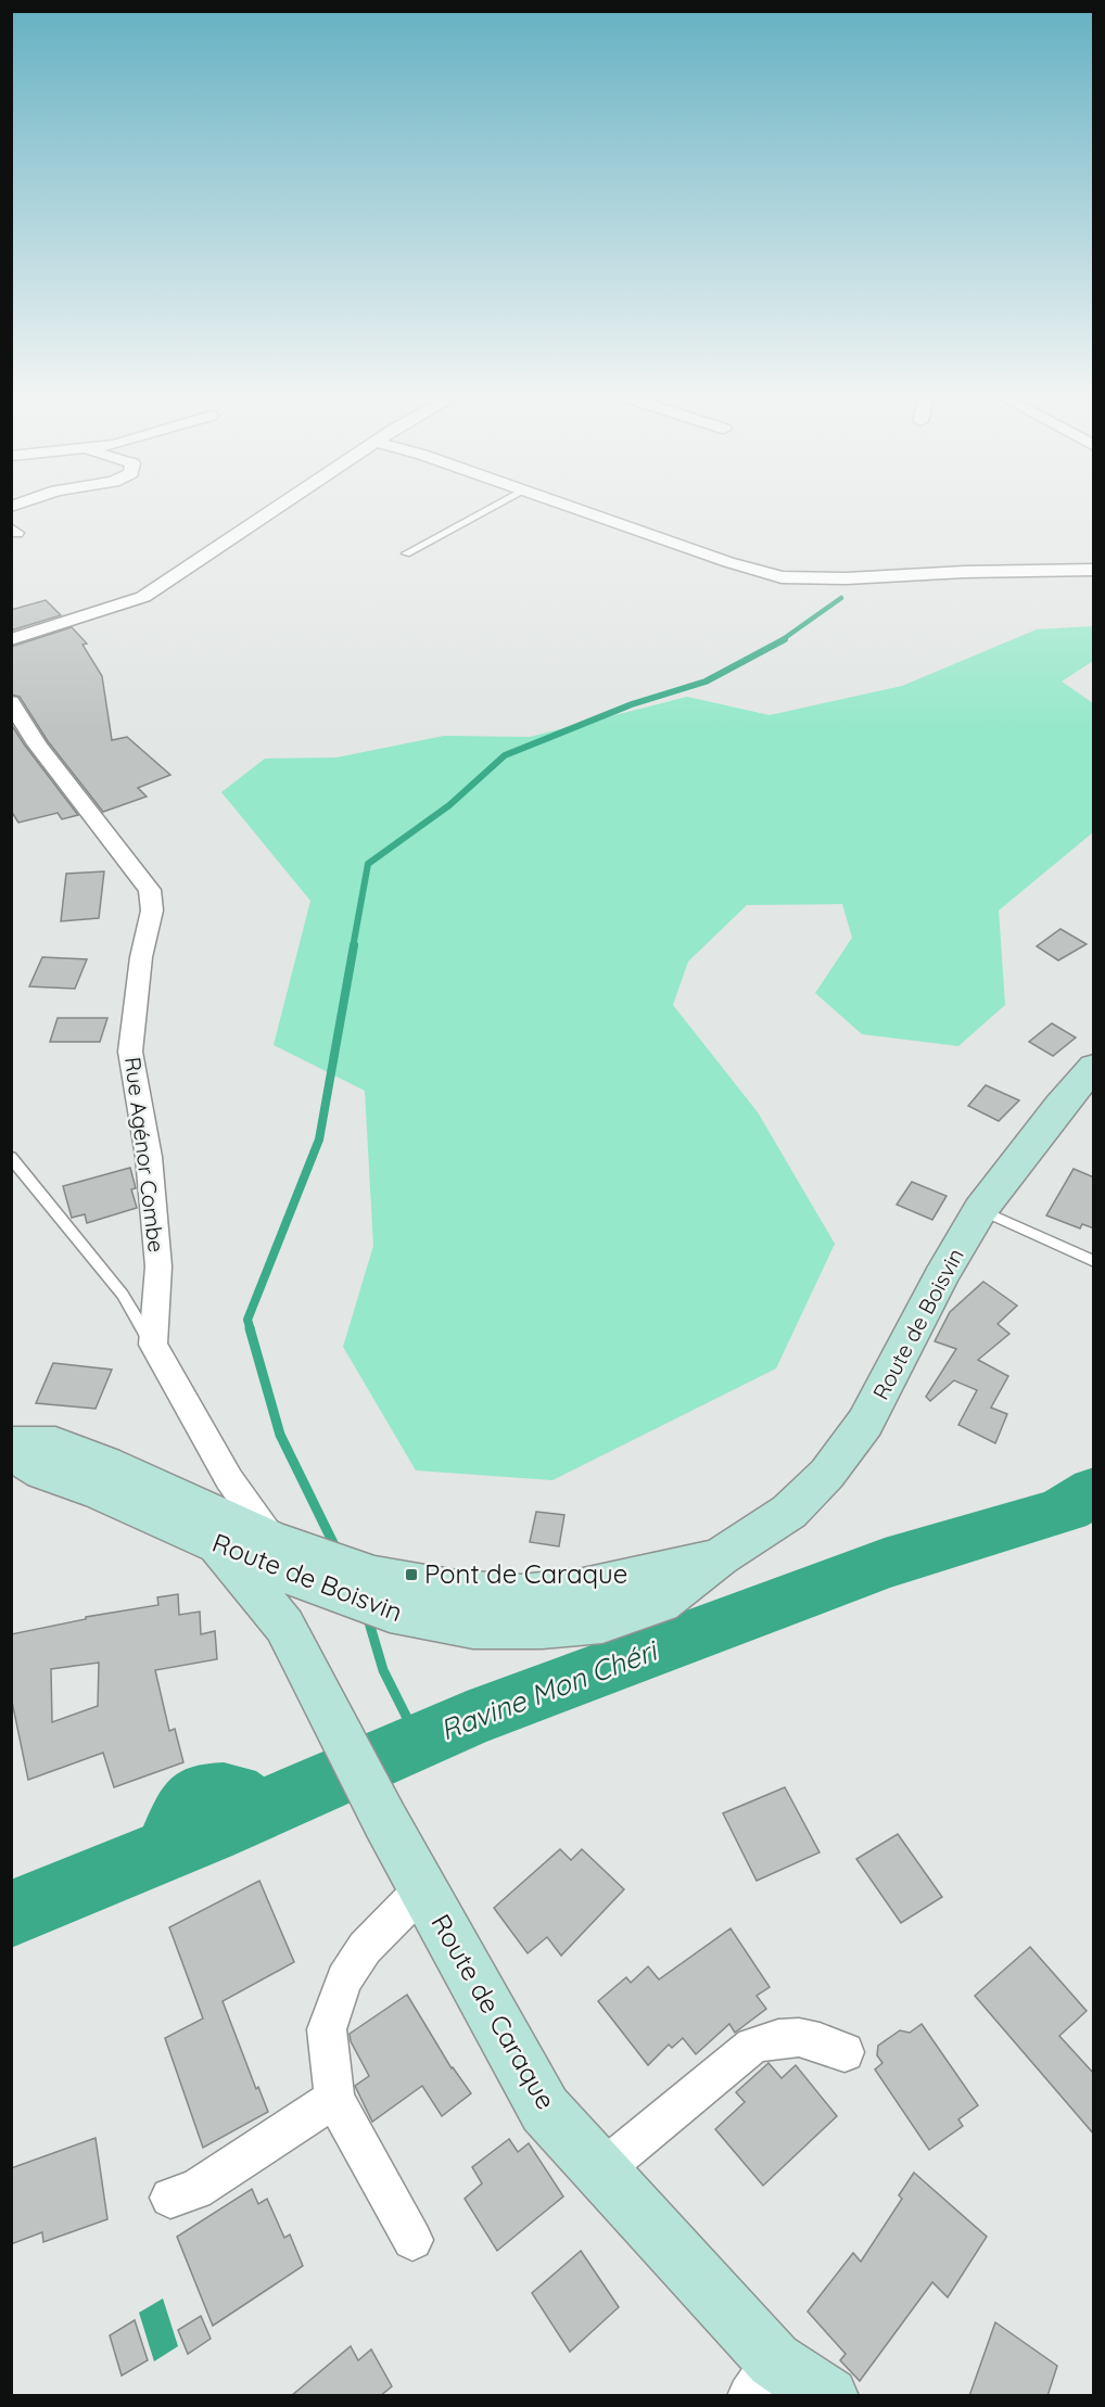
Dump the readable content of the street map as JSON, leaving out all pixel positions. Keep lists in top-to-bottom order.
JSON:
{
  "streets": {
    "main road": ["Route de Boisvin", "Route de Caraque"],
    "street": ["Rue Agénor Combe"]
  },
  "crossings": [
    ["Route de Boisvin", "Route de Caraque"]
  ],
  "water": ["Ravine Mon Chéri"],
  "places": {
    "transit": ["Pont de Caraque"]
  }
}
